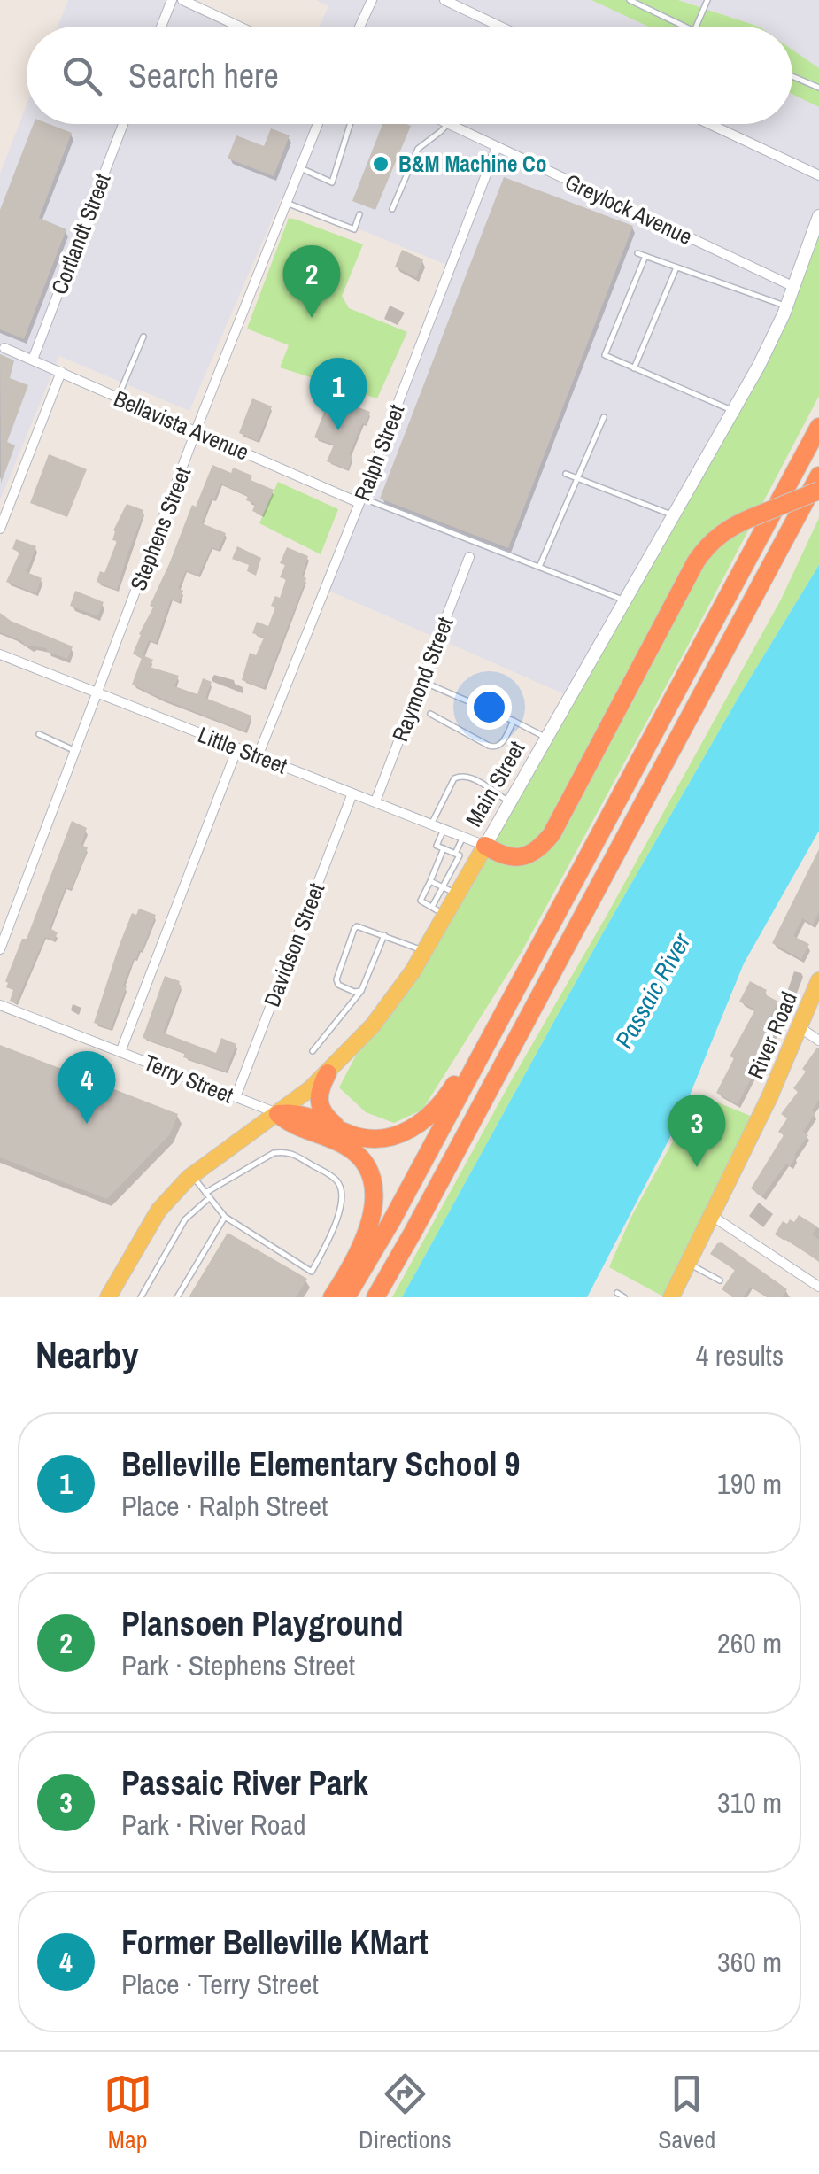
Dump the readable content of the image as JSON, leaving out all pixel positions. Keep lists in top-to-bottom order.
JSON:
{
  "streets": {
    "main road": ["Main Street", "River Road"],
    "street": [
      "Greylock Avenue",
      "Cortlandt Street",
      "Bellavista Avenue",
      "Ralph Street",
      "Stephens Street",
      "Raymond Street",
      "Little Street",
      "Davidson Street",
      "Terry Street"
    ]
  },
  "crossings": [
    ["Greylock Avenue", "Ralph Street"],
    ["Greylock Avenue", "Main Street"],
    ["Cortlandt Street", "Bellavista Avenue"],
    ["Bellavista Avenue", "Ralph Street"],
    ["Bellavista Avenue", "Stephens Street"],
    ["Ralph Street", "Little Street"],
    ["Stephens Street", "Little Street"],
    ["Raymond Street", "Little Street"],
    ["Little Street", "Main Street"],
    ["Little Street", "Davidson Street"],
    ["Main Street", "Terry Street"],
    ["Davidson Street", "Terry Street"]
  ],
  "water": ["Passaic River"],
  "places": ["B&M Machine Co"],
  "page": {
    "search": "Search here",
    "pins": [
      "2",
      "1",
      "4",
      "3"
    ],
    "heading": ["Nearby", "4 results"],
    "list": [
      {
        "mark": "1",
        "name": "Belleville Elementary School 9",
        "note": "Place · Ralph Street",
        "value": "190 m"
      },
      {
        "mark": "2",
        "name": "Plansoen Playground",
        "note": "Park · Stephens Street",
        "value": "260 m"
      },
      {
        "mark": "3",
        "name": "Passaic River Park",
        "note": "Park · River Road",
        "value": "310 m"
      },
      {
        "mark": "4",
        "name": "Former Belleville KMart",
        "note": "Place · Terry Street",
        "value": "360 m"
      }
    ],
    "nav": ["Map", "Directions", "Saved"]
  }
}
